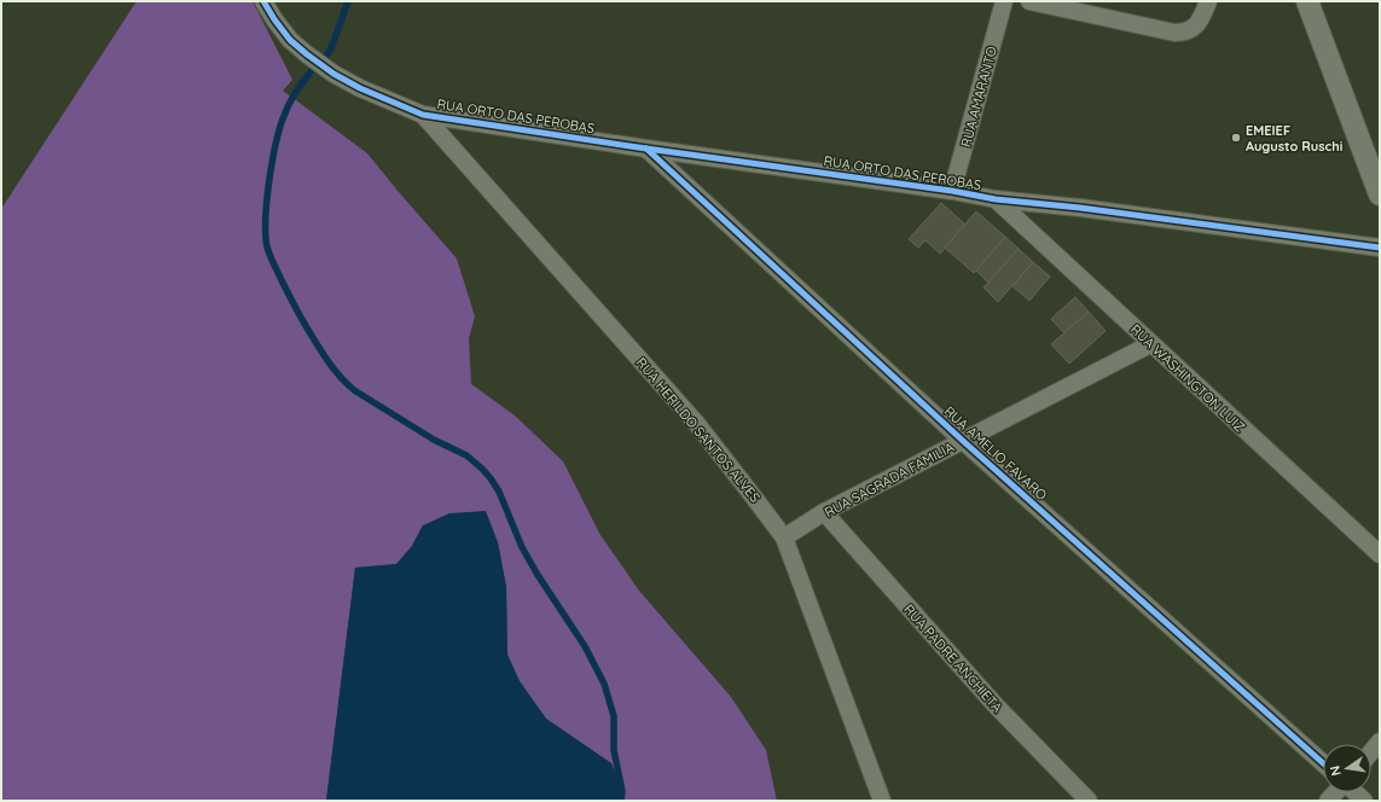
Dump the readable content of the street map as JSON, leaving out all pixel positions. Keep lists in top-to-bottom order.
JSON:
{
  "streets": {
    "street": [
      "RUA AMARANTO",
      "RUA ORTO DAS PEROBAS",
      "RUA WASHINGTON LUIZ",
      "RUA HERILDO SANTOS ALVES",
      "RUA AMELIO FAVARO",
      "RUA SAGRADA FAMILIA",
      "RUA PADRE ANCHIETA"
    ]
  },
  "crossings": [
    ["RUA AMARANTO", "RUA ORTO DAS PEROBAS"],
    ["RUA ORTO DAS PEROBAS", "RUA WASHINGTON LUIZ"],
    ["RUA ORTO DAS PEROBAS", "RUA HERILDO SANTOS ALVES"],
    ["RUA ORTO DAS PEROBAS", "RUA AMELIO FAVARO"],
    ["RUA WASHINGTON LUIZ", "RUA SAGRADA FAMILIA"],
    ["RUA HERILDO SANTOS ALVES", "RUA SAGRADA FAMILIA"],
    ["RUA AMELIO FAVARO", "RUA SAGRADA FAMILIA"],
    ["RUA SAGRADA FAMILIA", "RUA PADRE ANCHIETA"]
  ],
  "places": ["EMEIEF Augusto Ruschi"],
  "north": "left"
}
